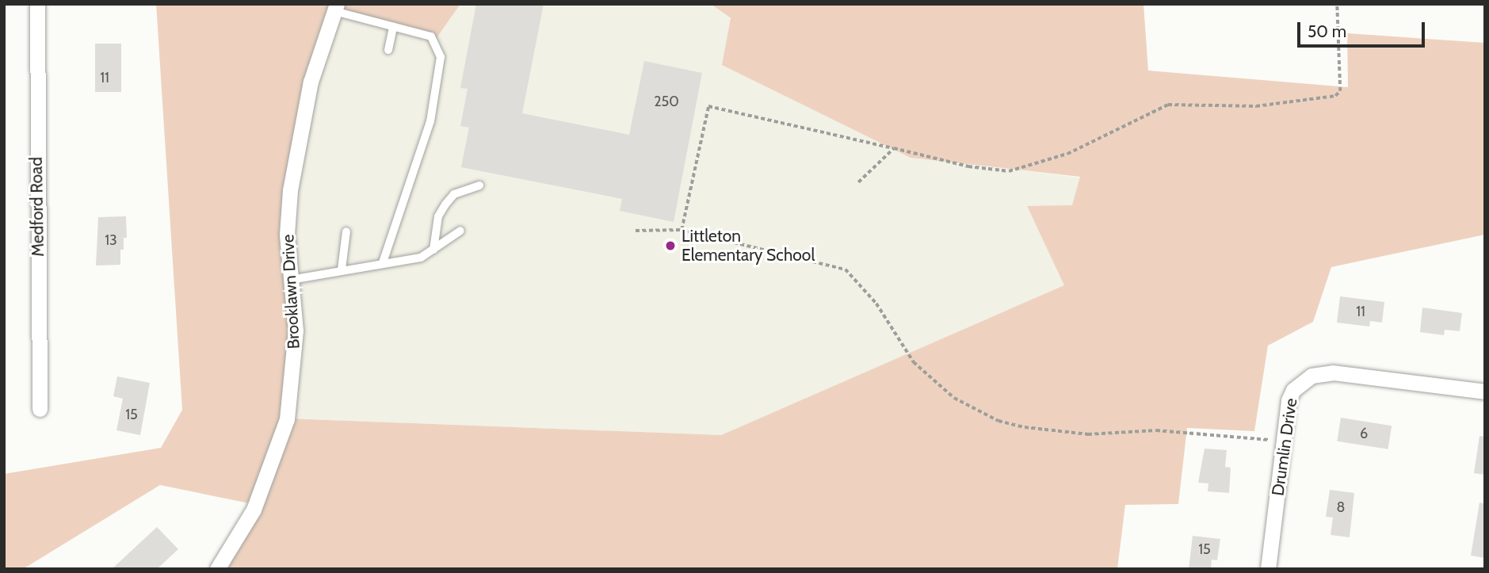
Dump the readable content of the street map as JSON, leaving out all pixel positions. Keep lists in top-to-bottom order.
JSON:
{
  "streets": {
    "street": ["Medford Road", "Brooklawn Drive", "Drumlin Drive"]
  },
  "places": ["Littleton Elementary School"],
  "house_numbers": [
    "11",
    "250",
    "13",
    "11",
    "15",
    "6",
    "8",
    "15"
  ],
  "scale_bar": "50 m"
}
